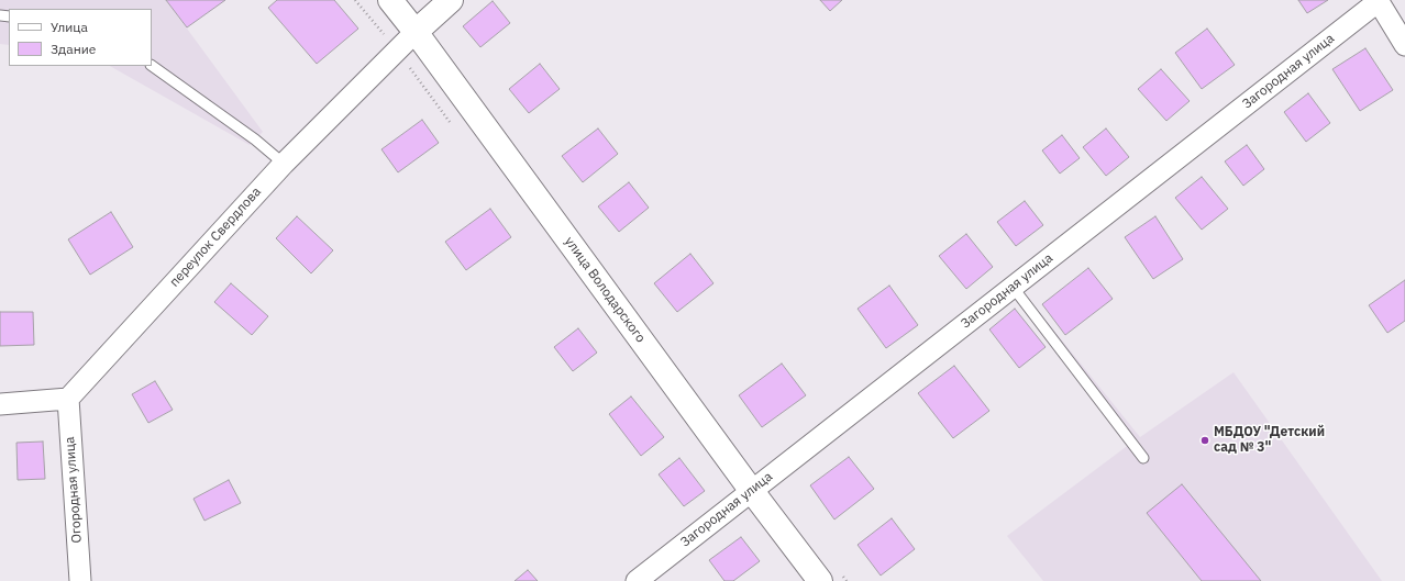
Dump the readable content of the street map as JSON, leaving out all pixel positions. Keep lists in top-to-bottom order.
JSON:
{
  "streets": {
    "street": [
      "Загородная улица",
      "переулок Свердлова",
      "улица Володарского",
      "Огородная улица"
    ]
  },
  "crossings": [
    ["Загородная улица", "улица Володарского"],
    ["переулок Свердлова", "улица Володарского"],
    ["переулок Свердлова", "Огородная улица"]
  ],
  "places": ["МБДОУ \"Детский сад № 3\""],
  "legend": ["Улица", "Здание"]
}
